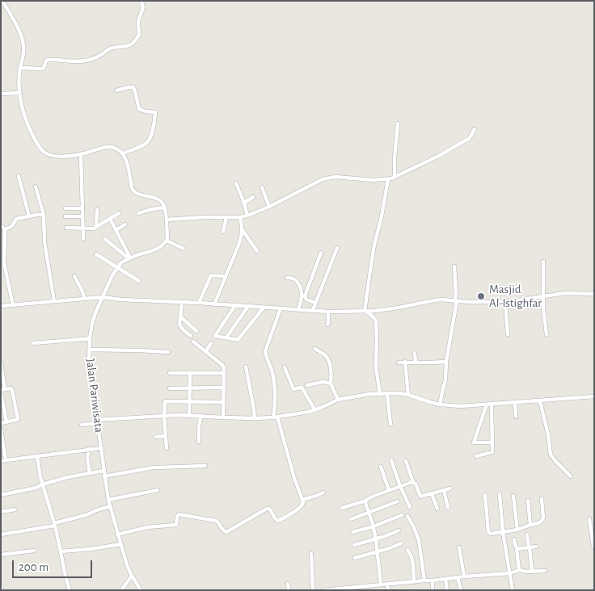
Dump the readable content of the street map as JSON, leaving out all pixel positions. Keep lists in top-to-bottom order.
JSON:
{
  "streets": {
    "street": ["Jalan Pariwisata"]
  },
  "places": ["Masjid Al-Istighfar"],
  "scale_bar": "200 m"
}
